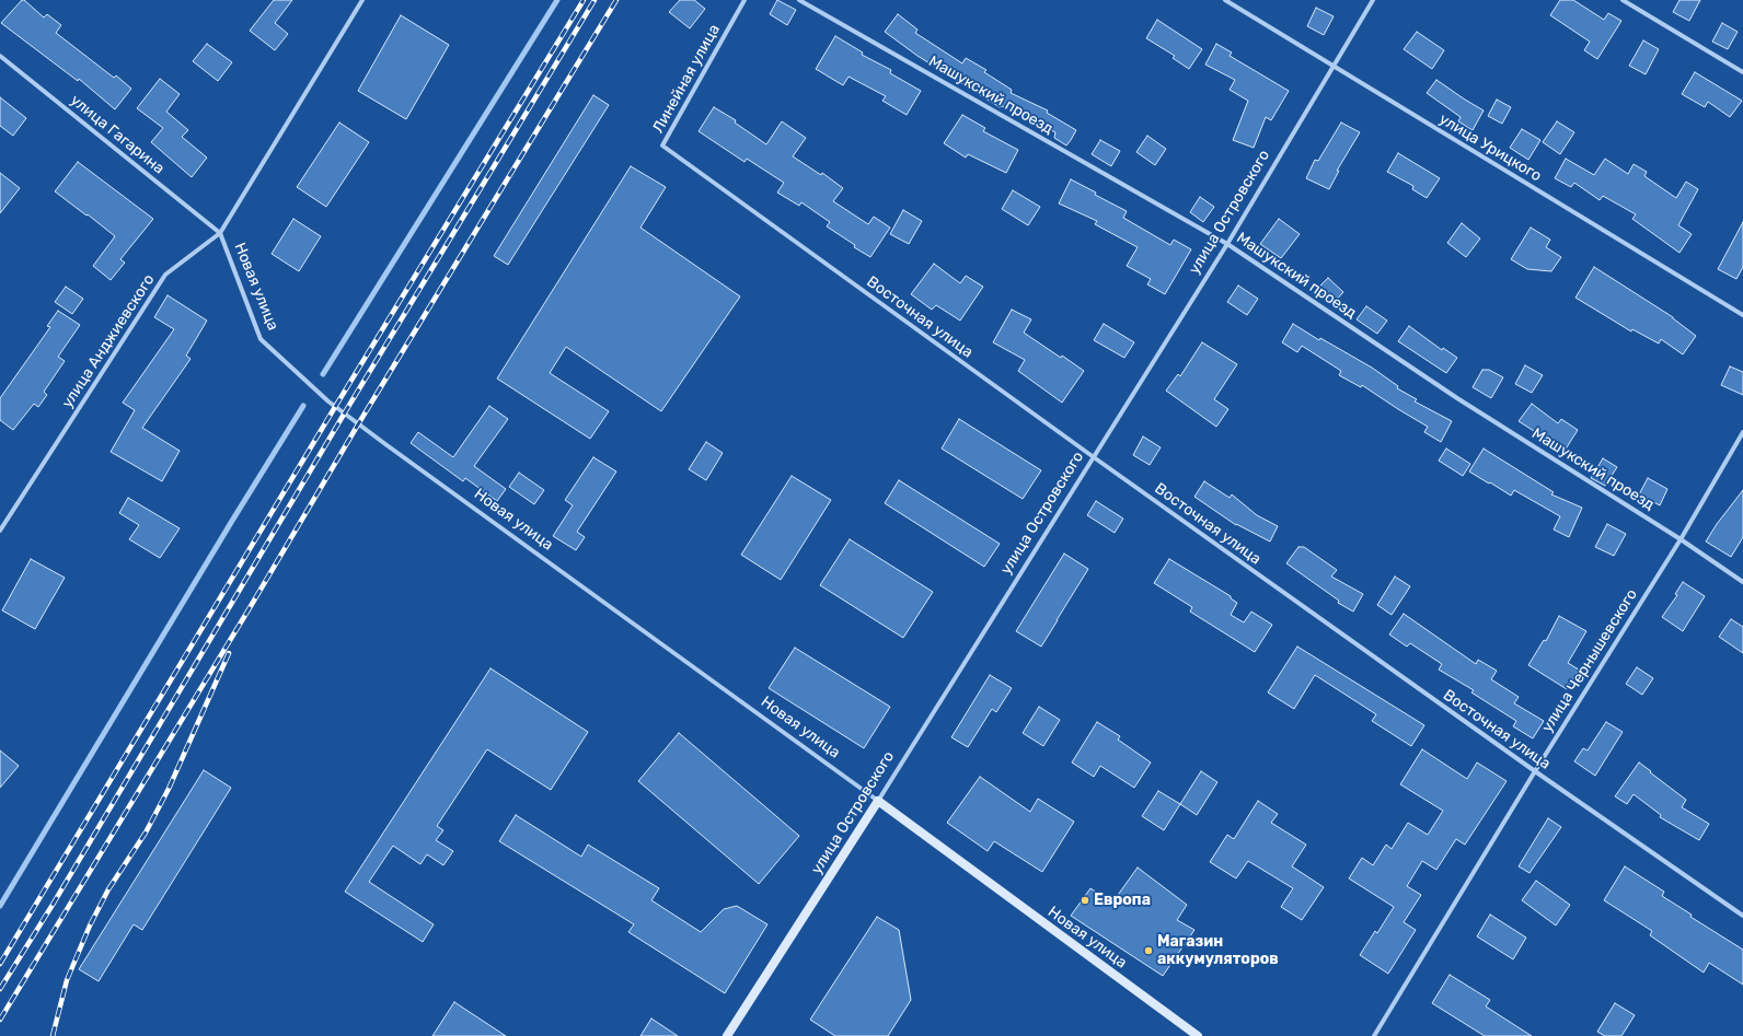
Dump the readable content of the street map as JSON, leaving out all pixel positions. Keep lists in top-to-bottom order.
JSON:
{
  "streets": {
    "street": [
      "Линейная улица",
      "Машукский проезд",
      "улица Гагарина",
      "улица Урицкого",
      "улица Островского",
      "Новая улица",
      "Восточная улица",
      "улица Анджиевского",
      "улица Чернышевского"
    ]
  },
  "crossings": [
    ["Линейная улица", "Восточная улица"],
    ["Машукский проезд", "улица Островского"],
    ["Машукский проезд", "улица Чернышевского"],
    ["улица Гагарина", "Новая улица"],
    ["улица Гагарина", "улица Анджиевского"],
    ["улица Урицкого", "улица Островского"],
    ["улица Островского", "Новая улица"],
    ["улица Островского", "Восточная улица"],
    ["Новая улица", "улица Анджиевского"],
    ["Восточная улица", "улица Чернышевского"]
  ],
  "places": ["Европа", "Магазин аккумуляторов"]
}
